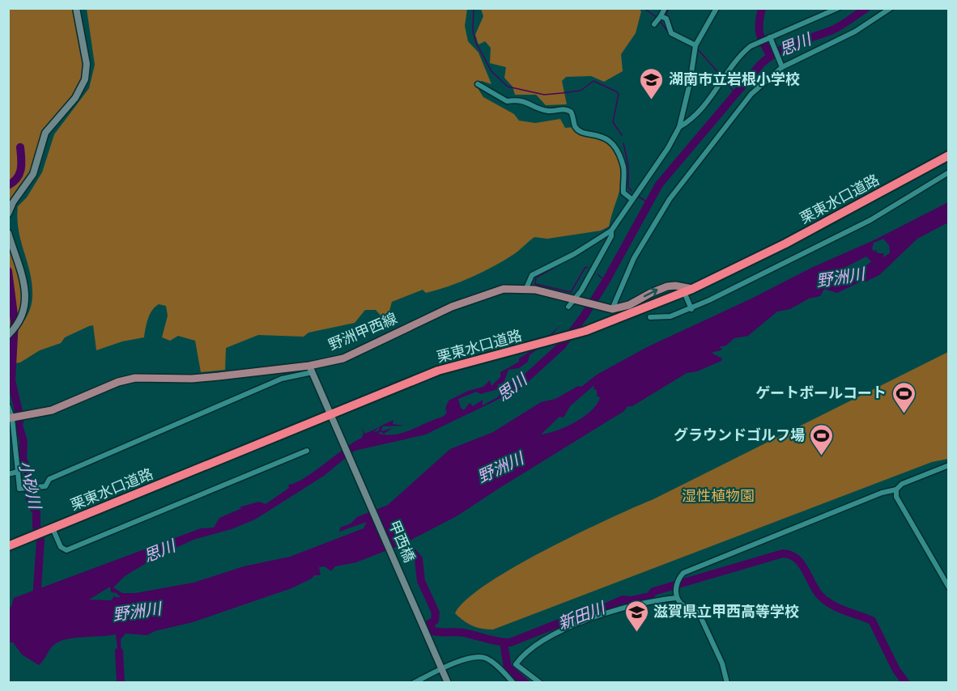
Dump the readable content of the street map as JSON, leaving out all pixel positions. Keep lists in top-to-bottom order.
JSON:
{
  "streets": {
    "highway": ["栗東水口道路"],
    "main road": ["野洲甲西線"],
    "street": ["甲西橋"]
  },
  "crossings": [
    ["栗東水口道路", "甲西橋"],
    ["野洲甲西線", "甲西橋"]
  ],
  "water": [
    "思川",
    "野洲川",
    "小砂川",
    "新田川"
  ],
  "parks": ["湿性植物園"],
  "places": {
    "school or university": ["湖南市立岩根小学校", "滋賀県立甲西高等学校"],
    "sports": ["ゲートボールコート", "グラウンドゴルフ場"]
  }
}
